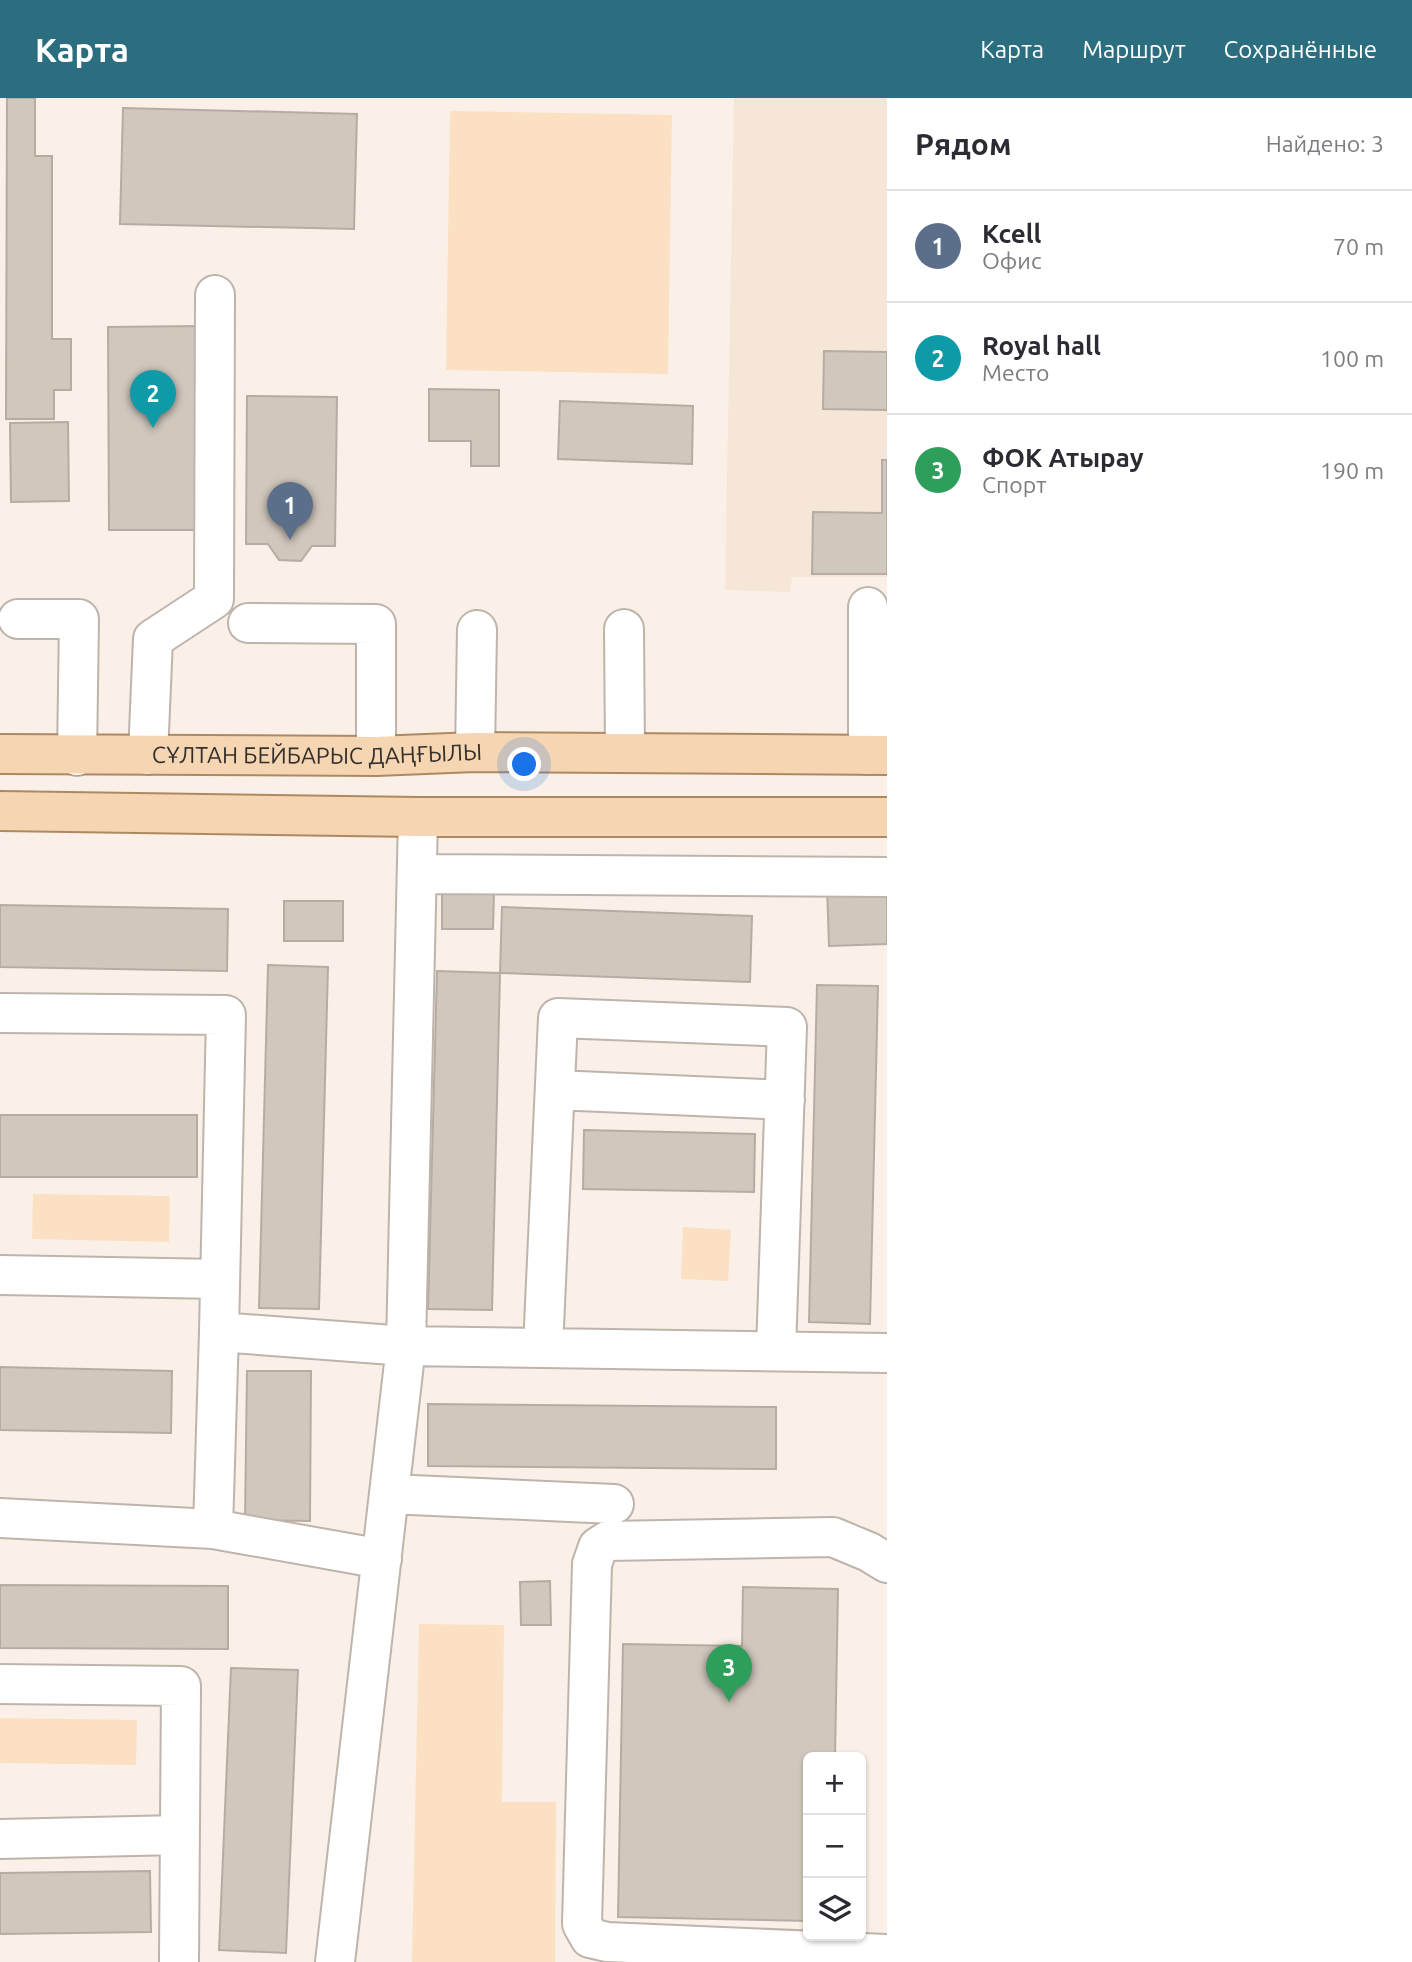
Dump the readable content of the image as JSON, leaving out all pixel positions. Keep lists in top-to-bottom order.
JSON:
{
  "streets": {
    "main road": ["СҰЛТАН БЕЙБАРЫС ДАҢҒЫЛЫ"]
  },
  "page": {
    "header": "Карта",
    "nav": ["Карта", "Маршрут", "Сохранённые"],
    "heading": ["Рядом", "Найдено: 3"],
    "list": [
      {
        "mark": "1",
        "name": "Kcell",
        "note": "Офис",
        "value": "70 m"
      },
      {
        "mark": "2",
        "name": "Royal hall",
        "note": "Место",
        "value": "100 m"
      },
      {
        "mark": "3",
        "name": "ФОК Атырау",
        "note": "Спорт",
        "value": "190 m"
      }
    ],
    "pins": ["2", "1", "3"],
    "map_buttons": ["+", "−"]
  }
}
